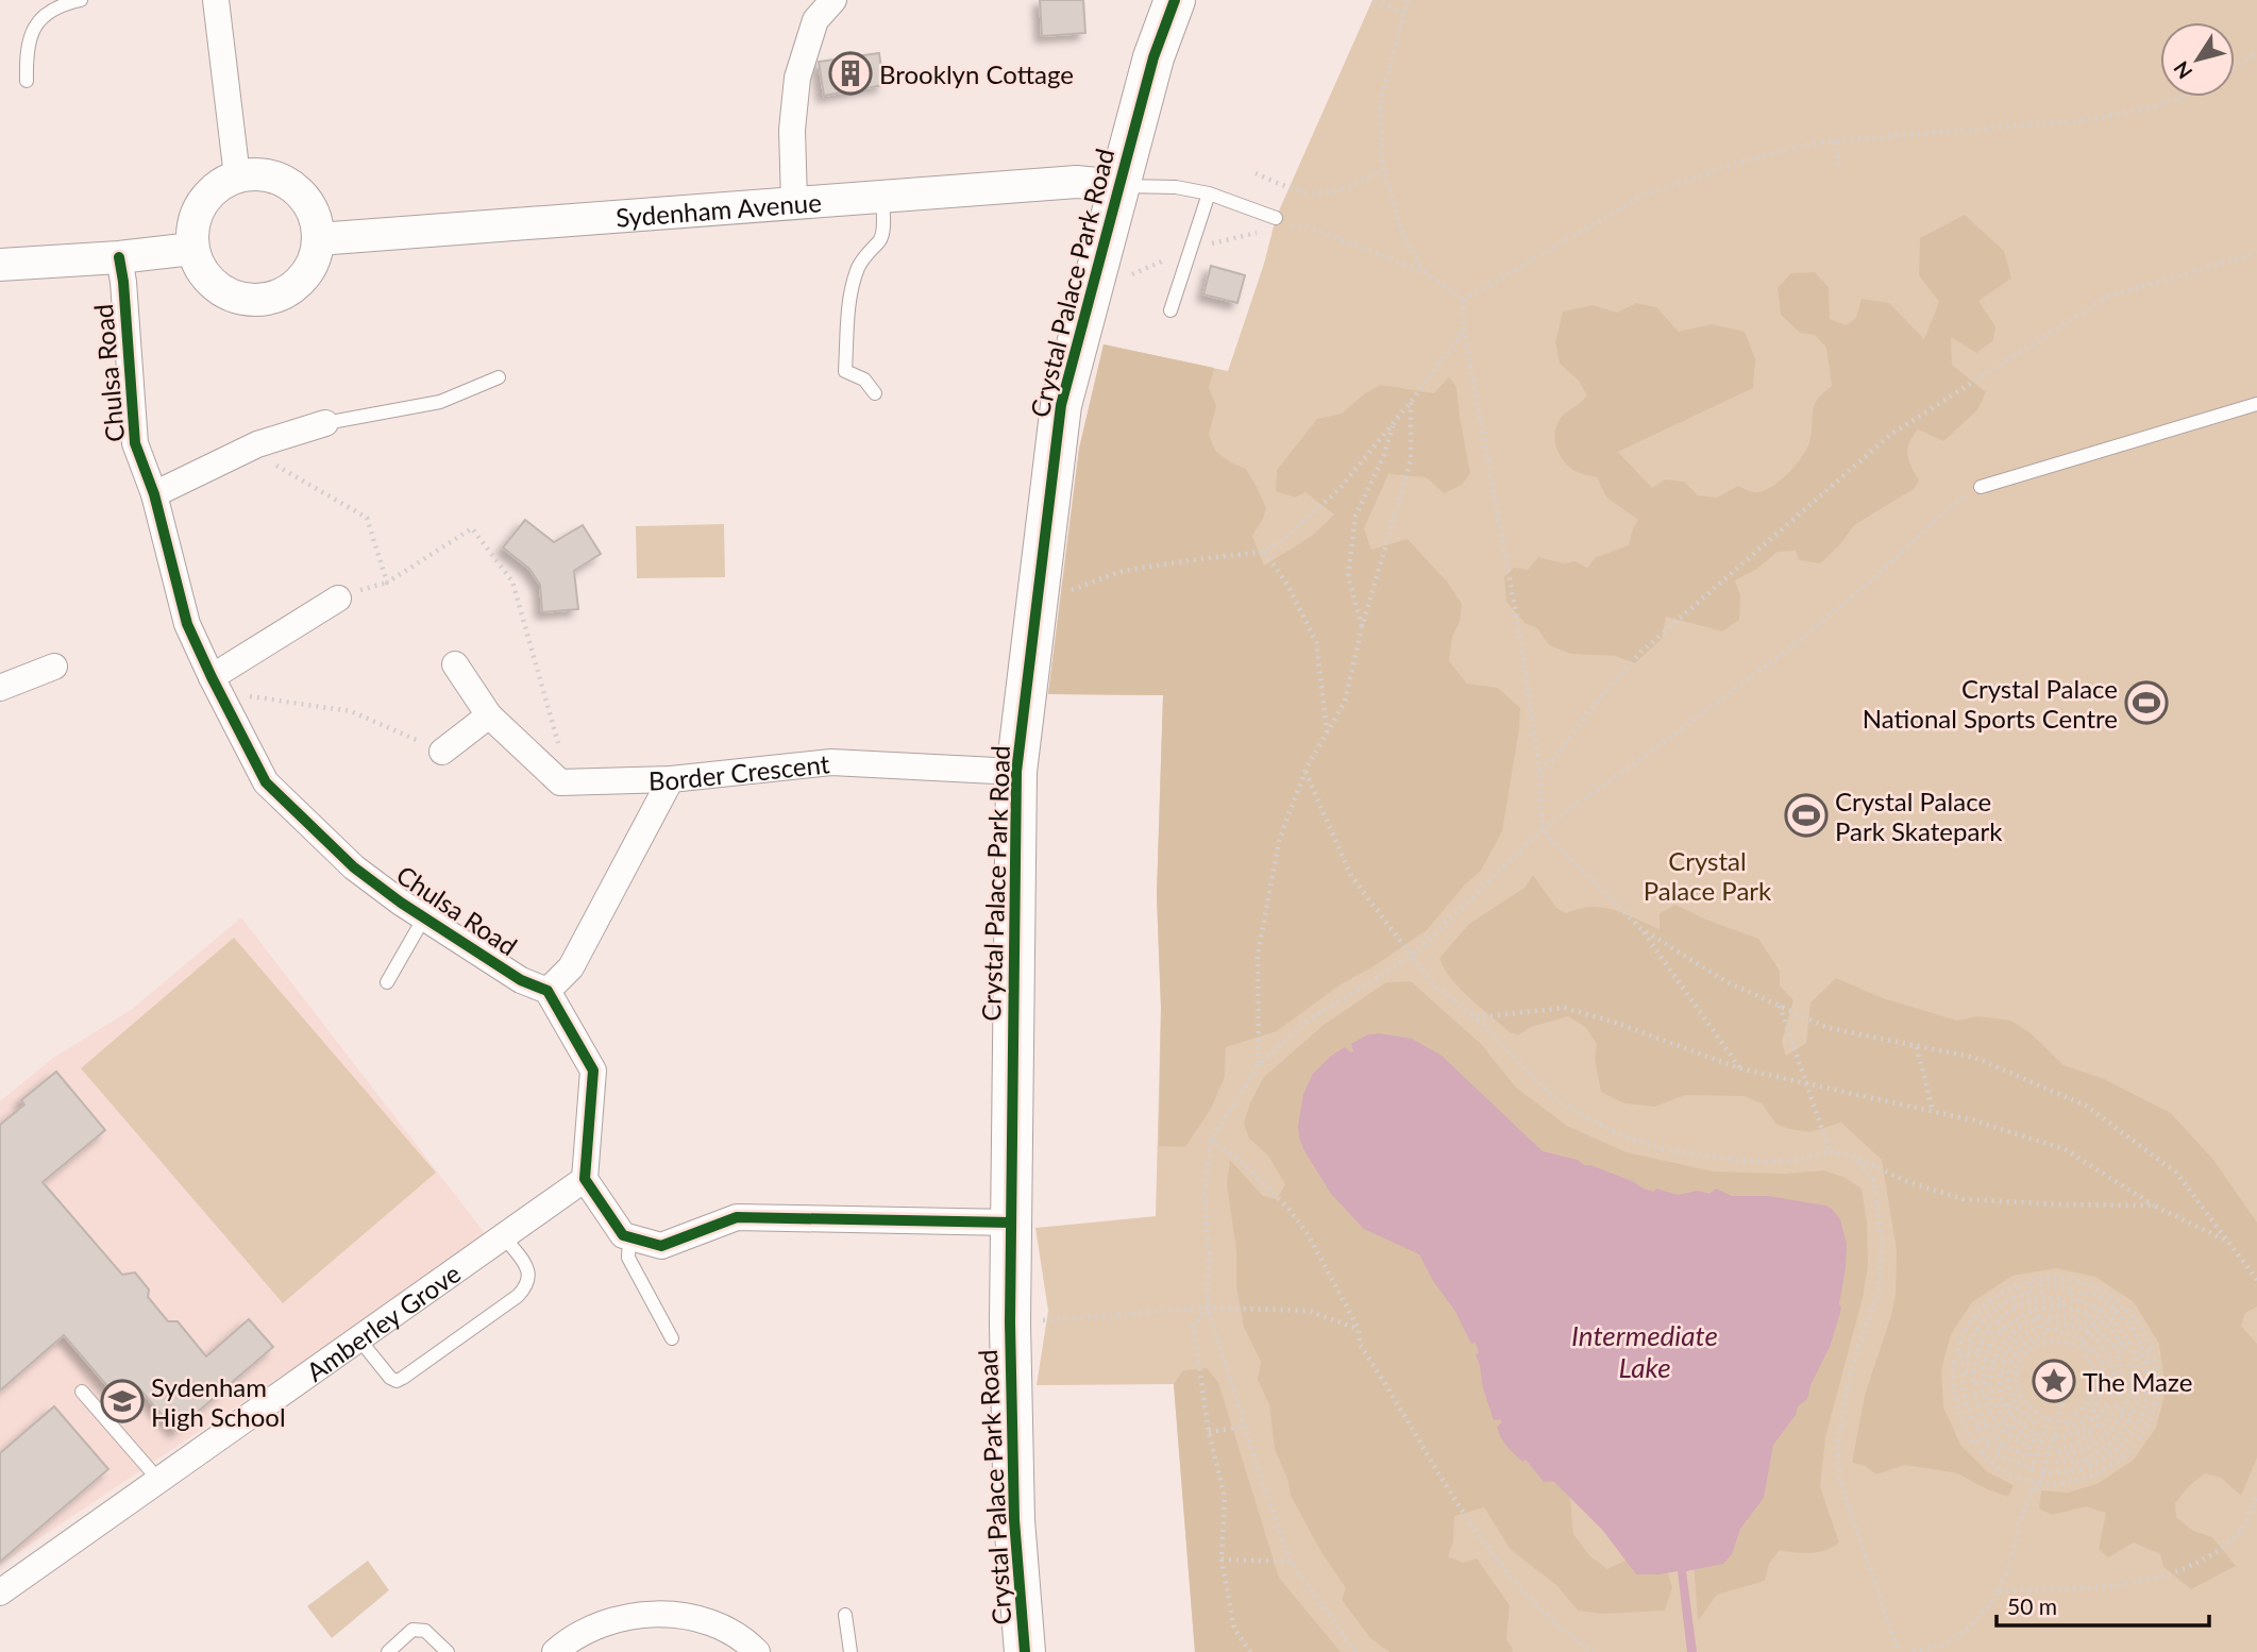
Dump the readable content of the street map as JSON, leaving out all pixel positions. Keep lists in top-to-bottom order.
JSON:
{
  "streets": {
    "main road": ["Crystal Palace Park Road"],
    "street": [
      "Sydenham Avenue",
      "Chulsa Road",
      "Border Crescent",
      "Amberley Grove"
    ]
  },
  "crossings": [
    ["Sydenham Avenue", "Crystal Palace Park Road"],
    ["Crystal Palace Park Road", "Border Crescent"]
  ],
  "water": ["Intermediate Lake"],
  "parks": ["Crystal Palace Park"],
  "places": {
    "building": ["Brooklyn Cottage"],
    "sports": ["Crystal Palace National Sports Centre", "Crystal Palace Park Skatepark"],
    "place": ["The Maze"],
    "school or university": ["Sydenham High School"]
  },
  "scale_bar": "50 m",
  "north": "bottom left"
}
